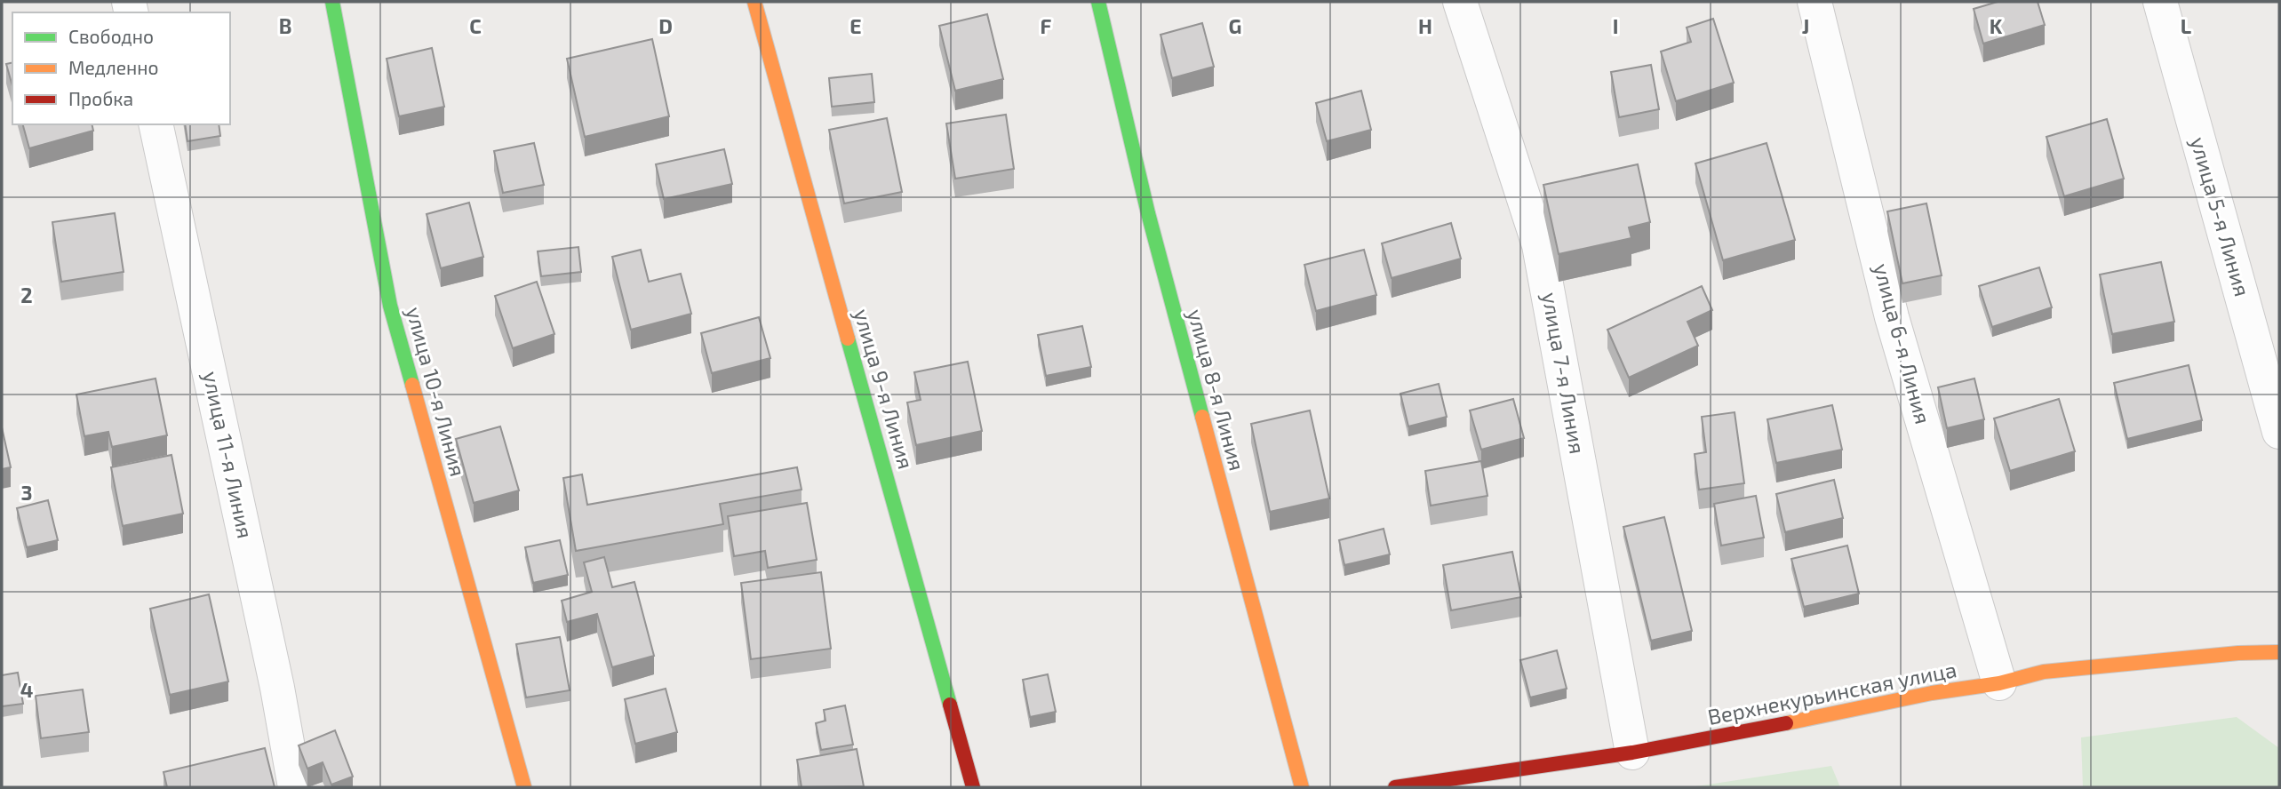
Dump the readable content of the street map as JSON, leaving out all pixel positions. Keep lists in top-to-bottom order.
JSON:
{
  "streets": {
    "street": [
      "улица 5-я Линия",
      "улица 6-я Линия",
      "улица 7-я Линия",
      "улица 9-я Линия",
      "улица 8-я Линия",
      "улица 10-я Линия",
      "улица 11-я Линия",
      "Верхнекурьинская улица"
    ]
  },
  "crossings": [
    ["улица 6-я Линия", "Верхнекурьинская улица"],
    ["улица 7-я Линия", "Верхнекурьинская улица"]
  ],
  "legend": ["Свободно", "Медленно", "Пробка"],
  "grid": {
    "columns": [
      "B",
      "C",
      "D",
      "E",
      "F",
      "G",
      "H",
      "I",
      "J",
      "K",
      "L"
    ],
    "rows": ["2", "3", "4"]
  }
}
